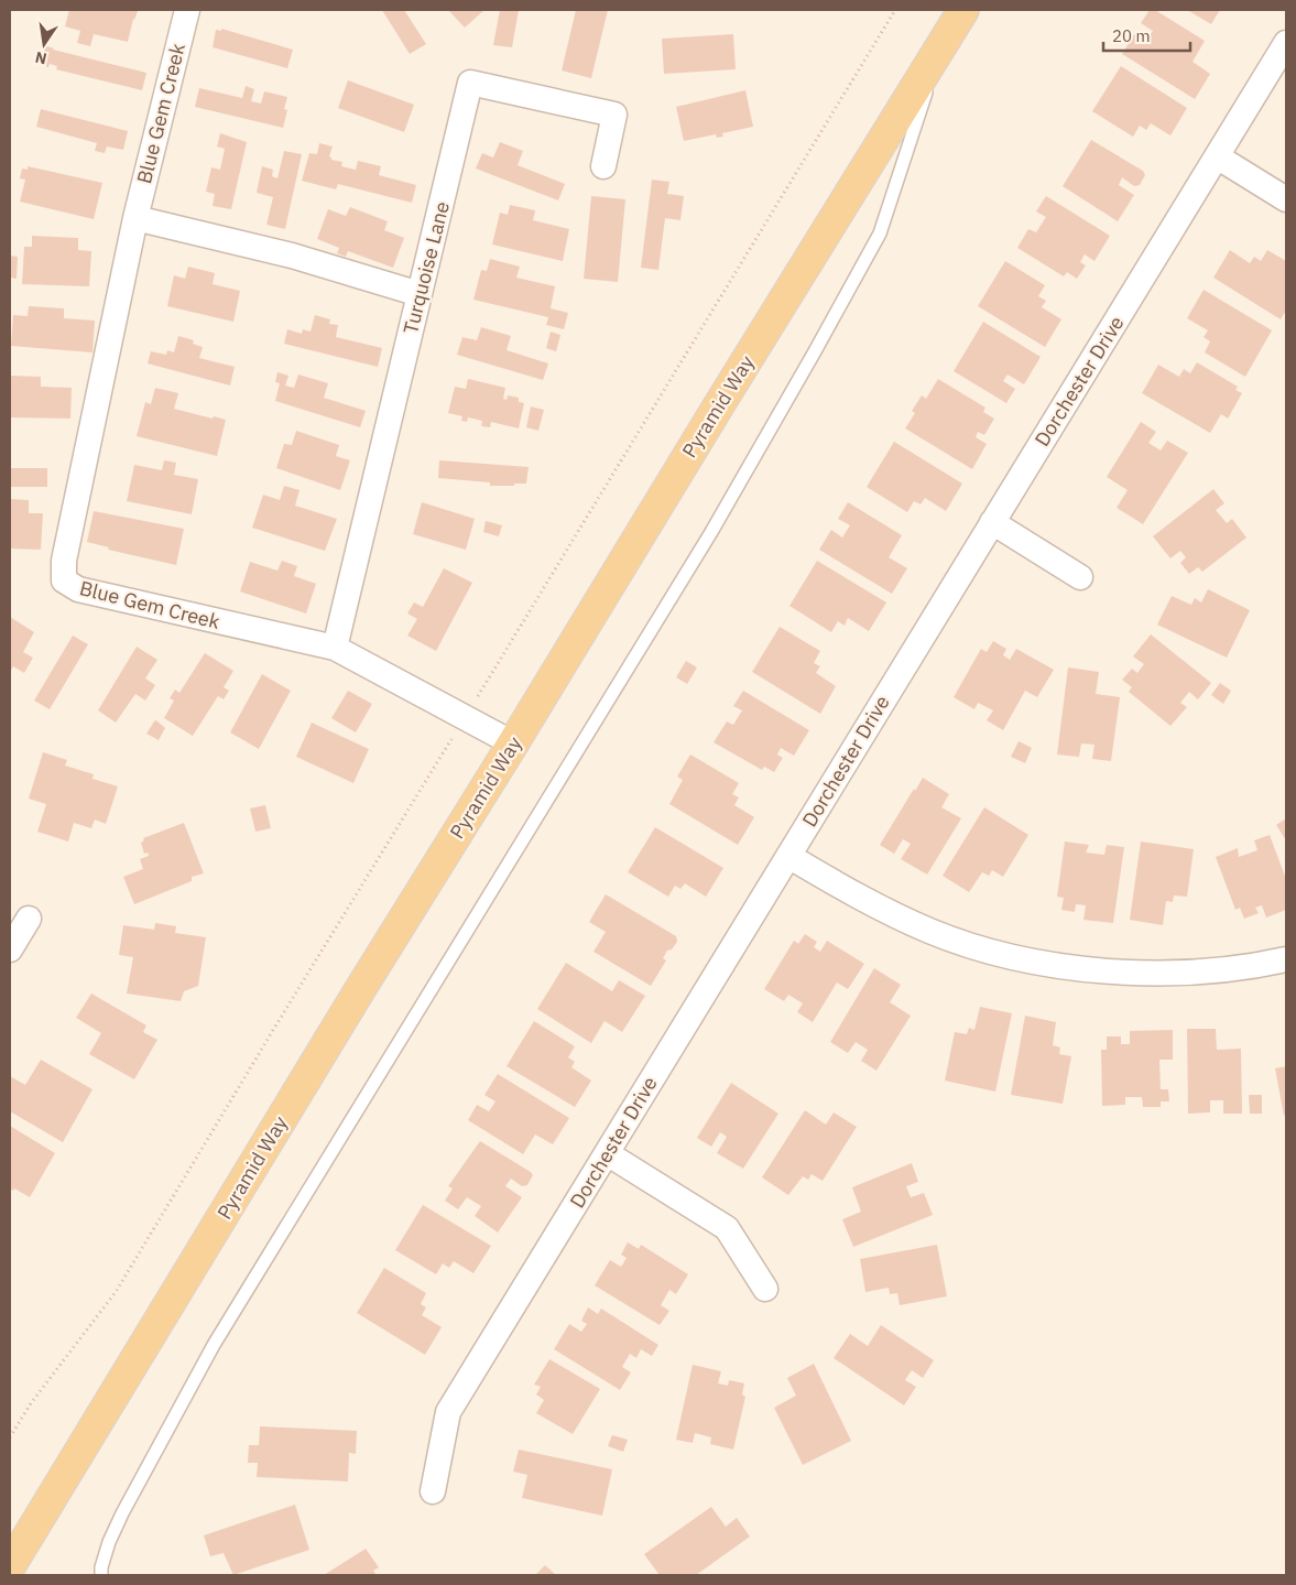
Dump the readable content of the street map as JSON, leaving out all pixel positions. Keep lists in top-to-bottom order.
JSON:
{
  "streets": {
    "main road": ["Pyramid Way"],
    "street": ["Blue Gem Creek", "Turquoise Lane", "Dorchester Drive"]
  },
  "crossings": [
    ["Blue Gem Creek", "Turquoise Lane"],
    ["Blue Gem Creek", "Pyramid Way"]
  ],
  "scale_bar": "20 m",
  "north": "bottom"
}
